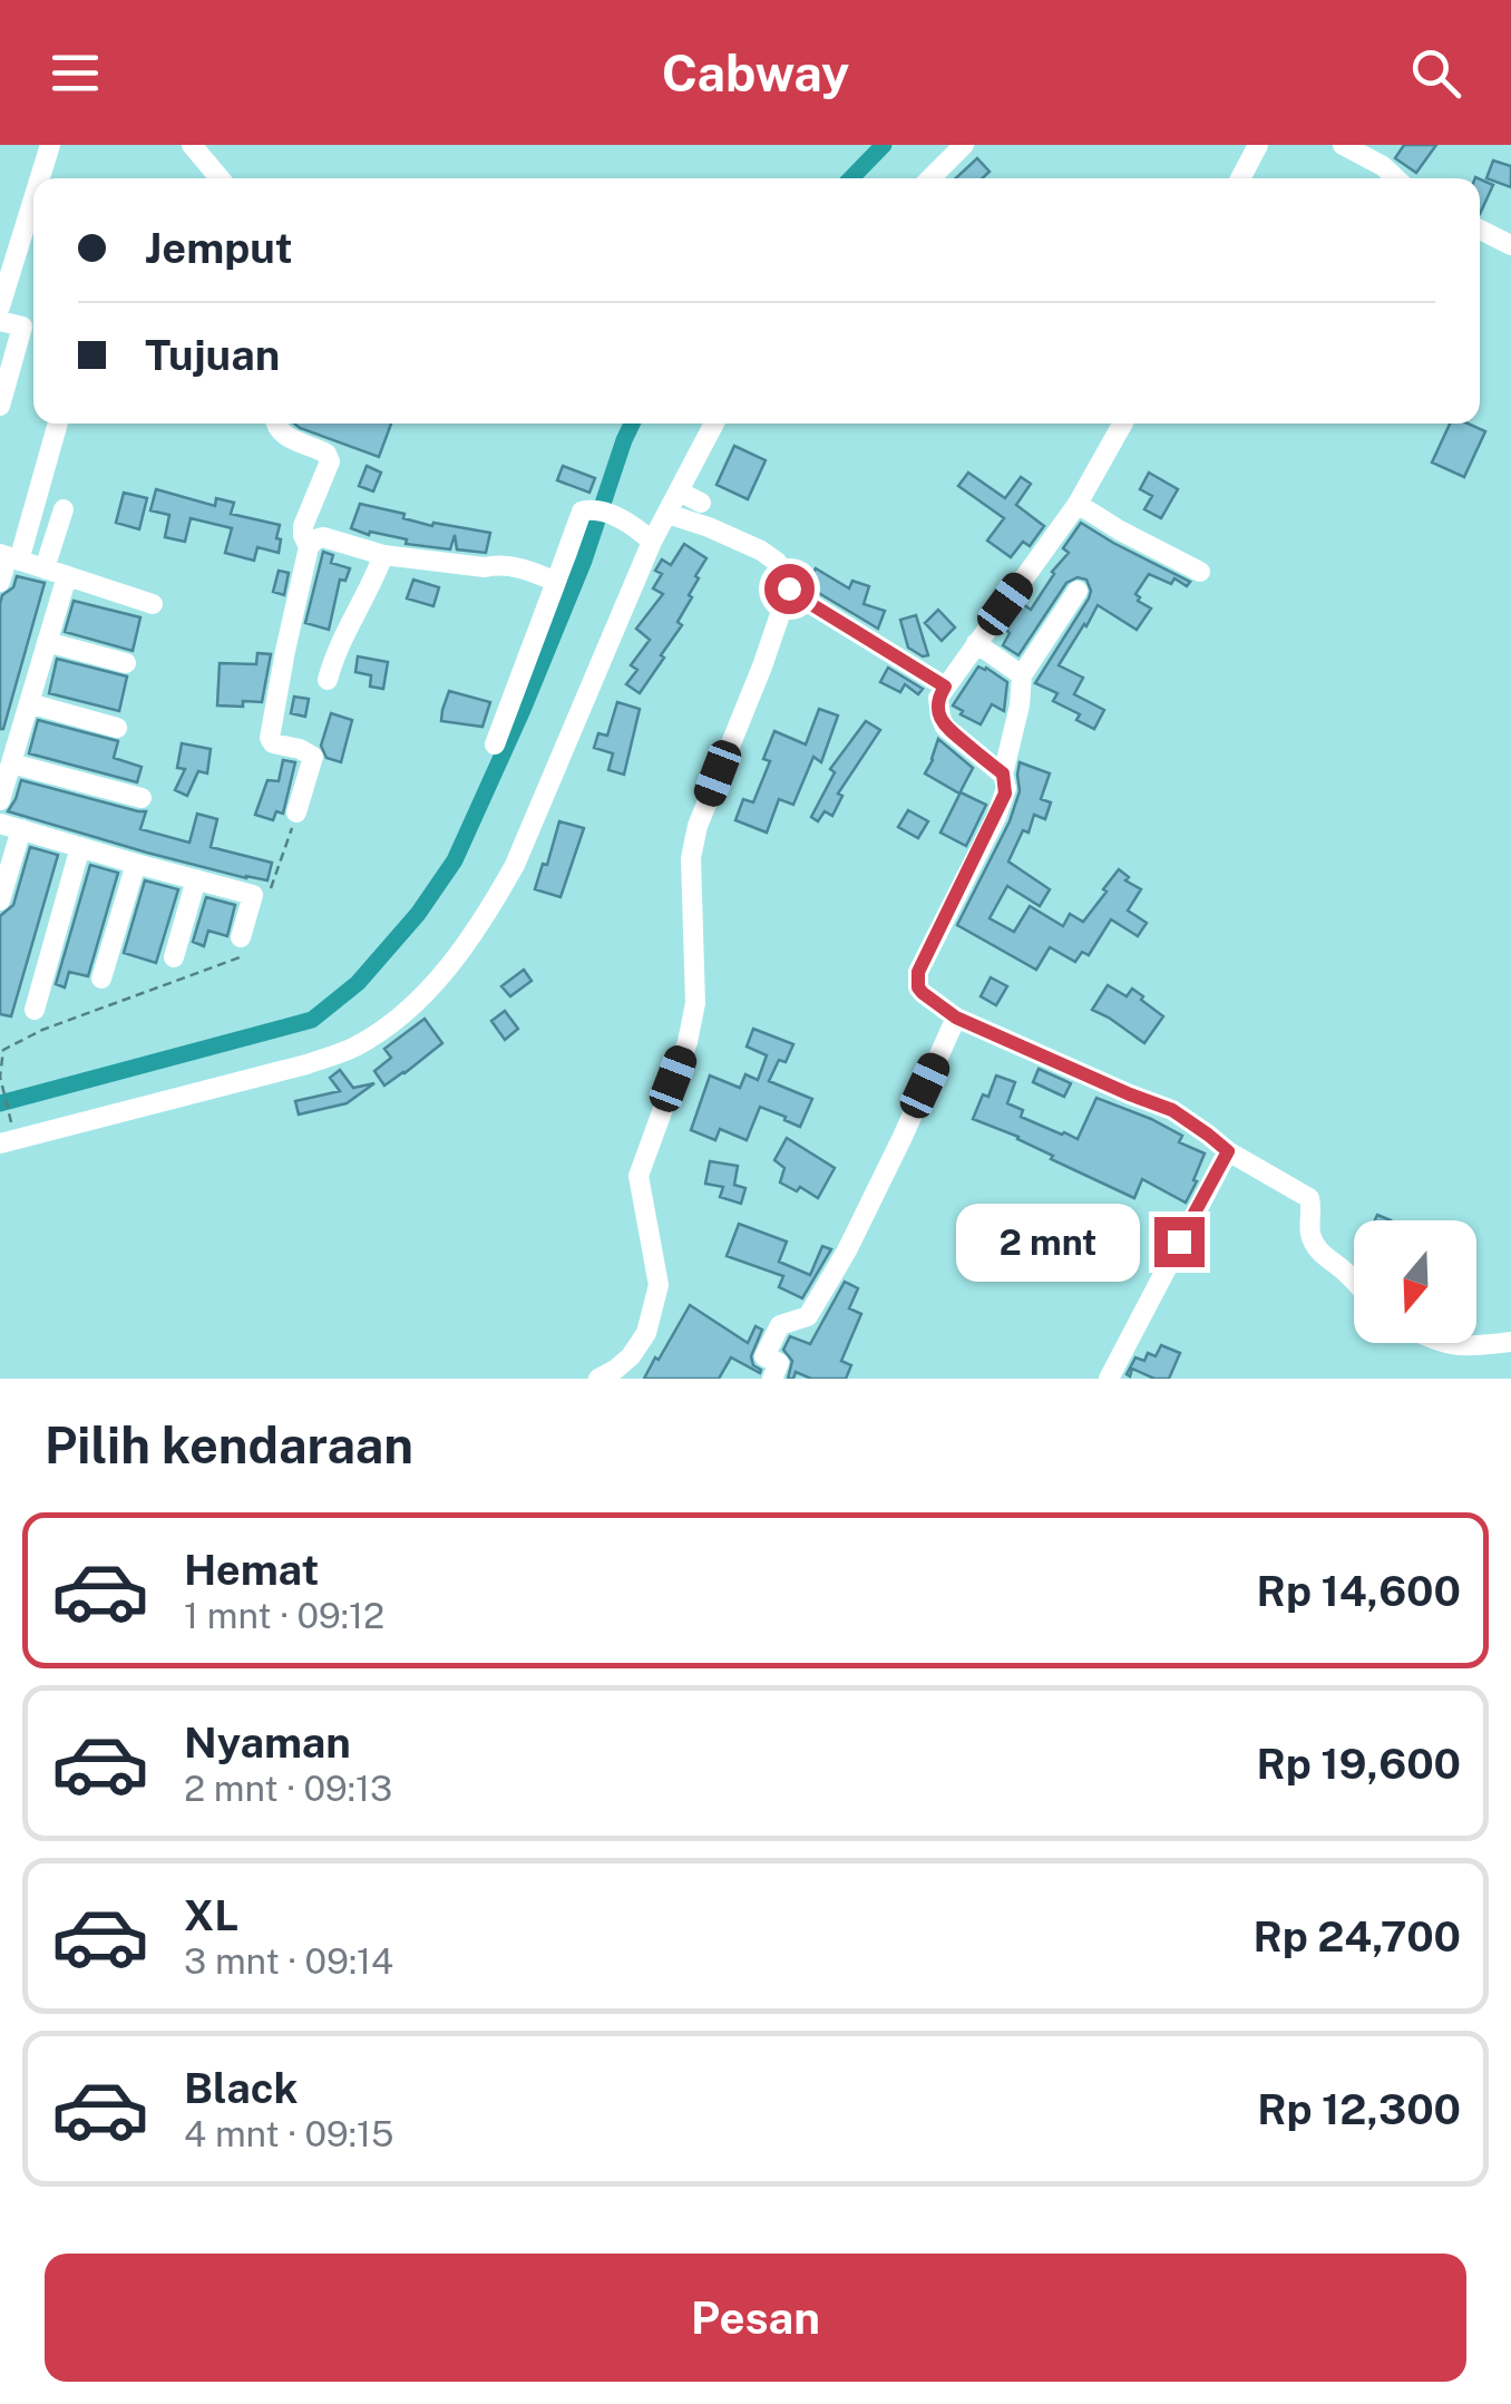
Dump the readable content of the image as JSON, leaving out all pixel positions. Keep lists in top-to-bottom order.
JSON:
{
  "north": "bottom",
  "page": {
    "header": "Cabway",
    "banner": ["Jemput", "Tujuan"],
    "bubble": "2 mnt",
    "heading": "Pilih kendaraan",
    "list": [
      {
        "name": "Hemat",
        "note": "1 mnt · 09:12",
        "value": "Rp 14,600"
      },
      {
        "name": "Nyaman",
        "note": "2 mnt · 09:13",
        "value": "Rp 19,600"
      },
      {
        "name": "XL",
        "note": "3 mnt · 09:14",
        "value": "Rp 24,700"
      },
      {
        "name": "Black",
        "note": "4 mnt · 09:15",
        "value": "Rp 12,300"
      }
    ],
    "buttons": "Pesan"
  }
}
